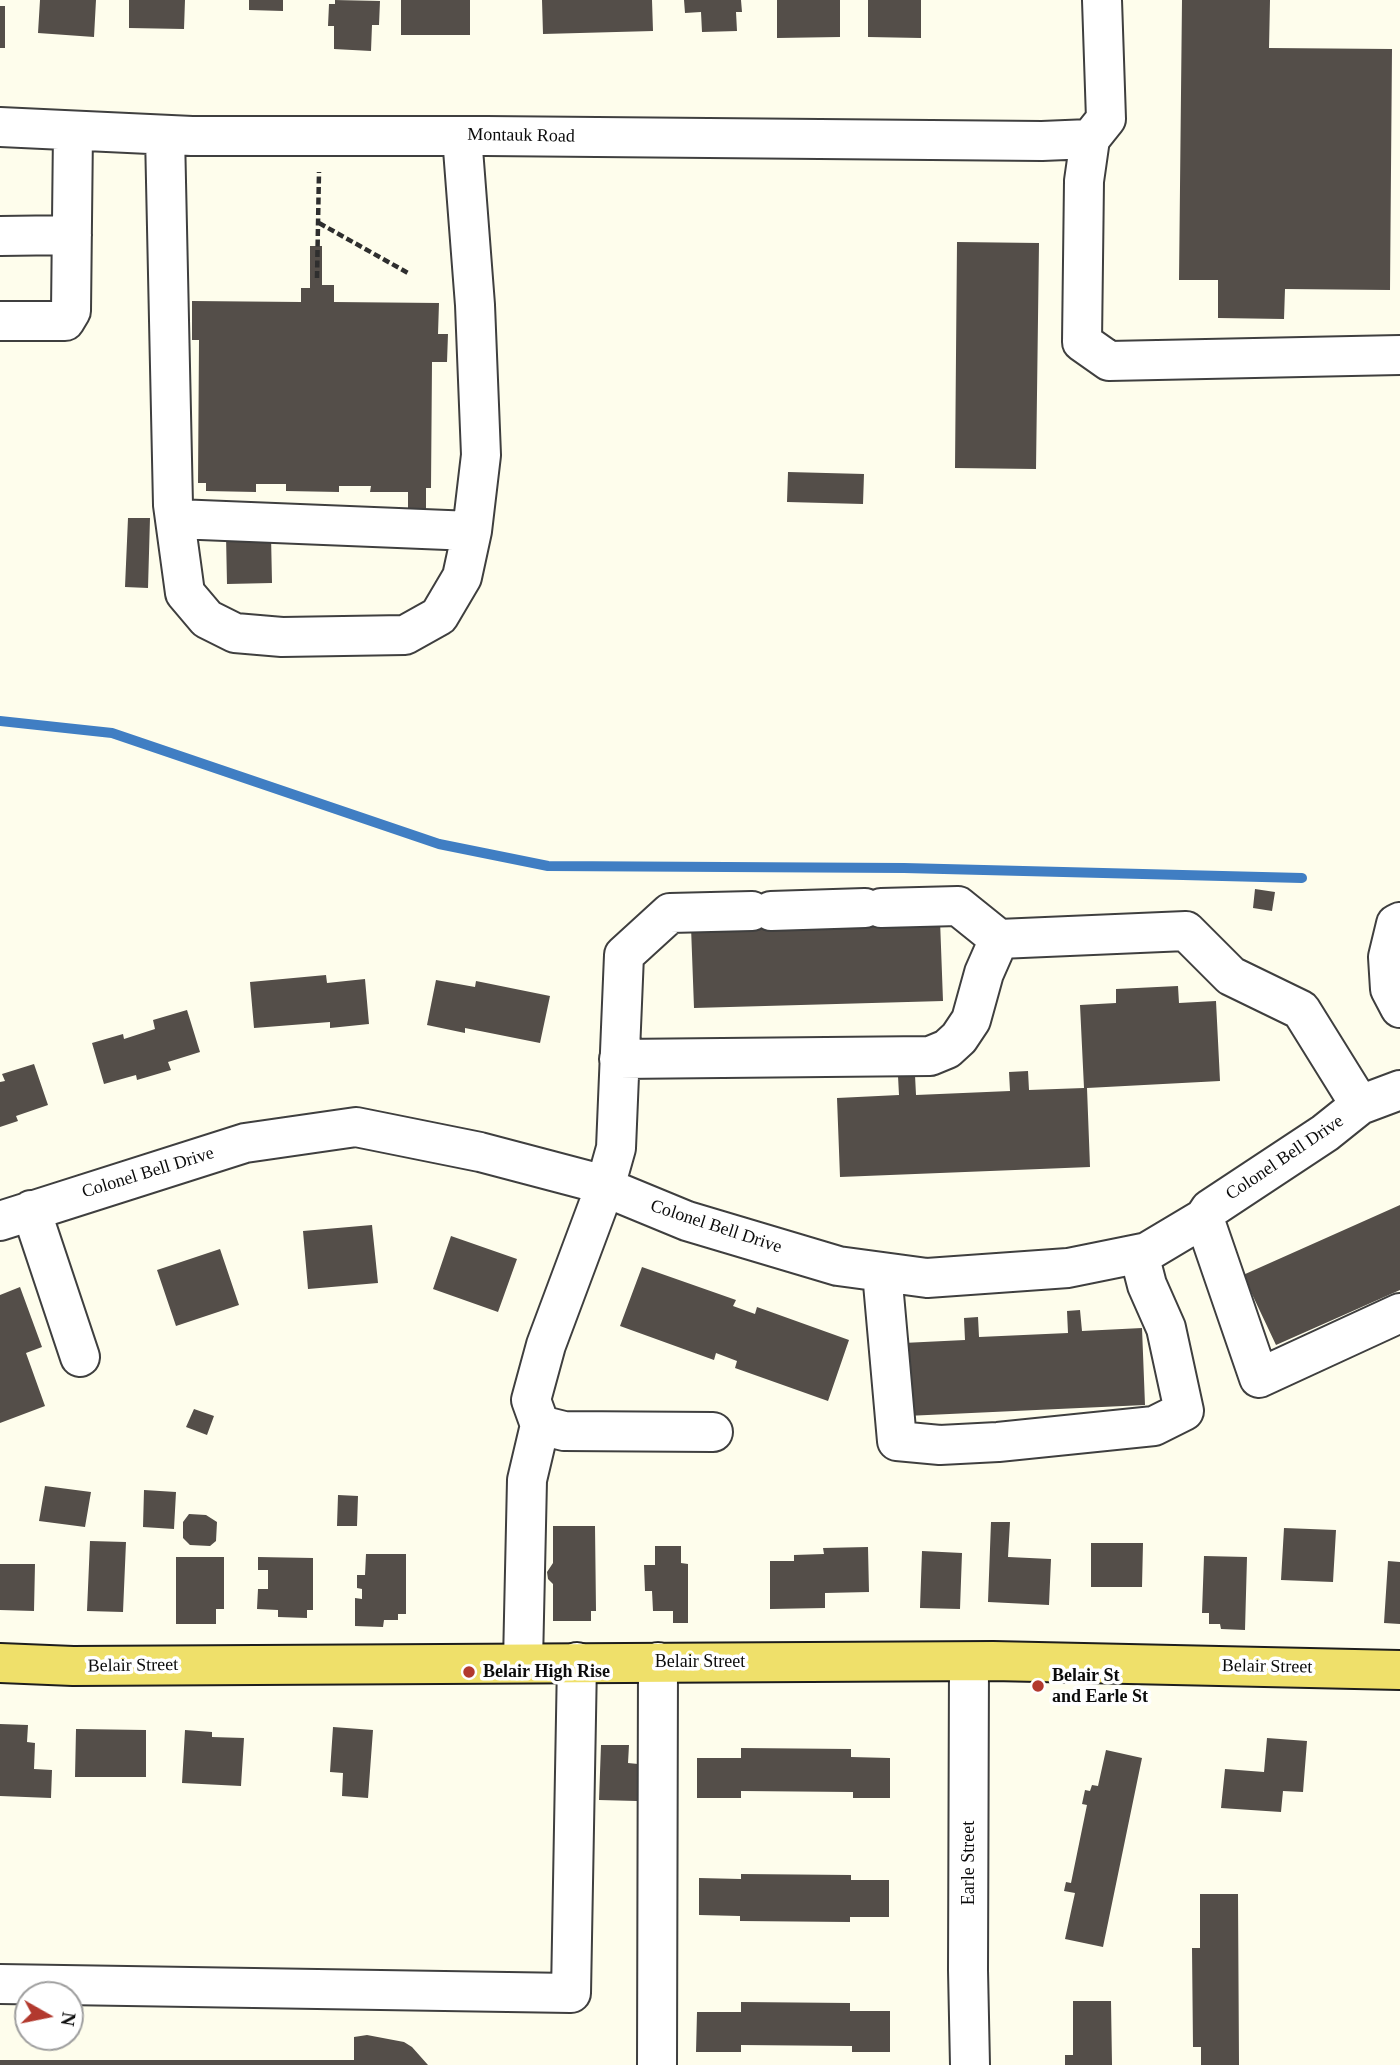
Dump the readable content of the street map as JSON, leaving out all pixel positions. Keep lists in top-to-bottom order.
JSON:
{
  "streets": {
    "main road": ["Belair Street"],
    "street": ["Montauk Road", "Colonel Bell Drive", "Earle Street"]
  },
  "crossings": [
    ["Belair Street", "Earle Street"]
  ],
  "places": ["Belair High Rise", "Belair St and Earle St"],
  "north": "right"
}
